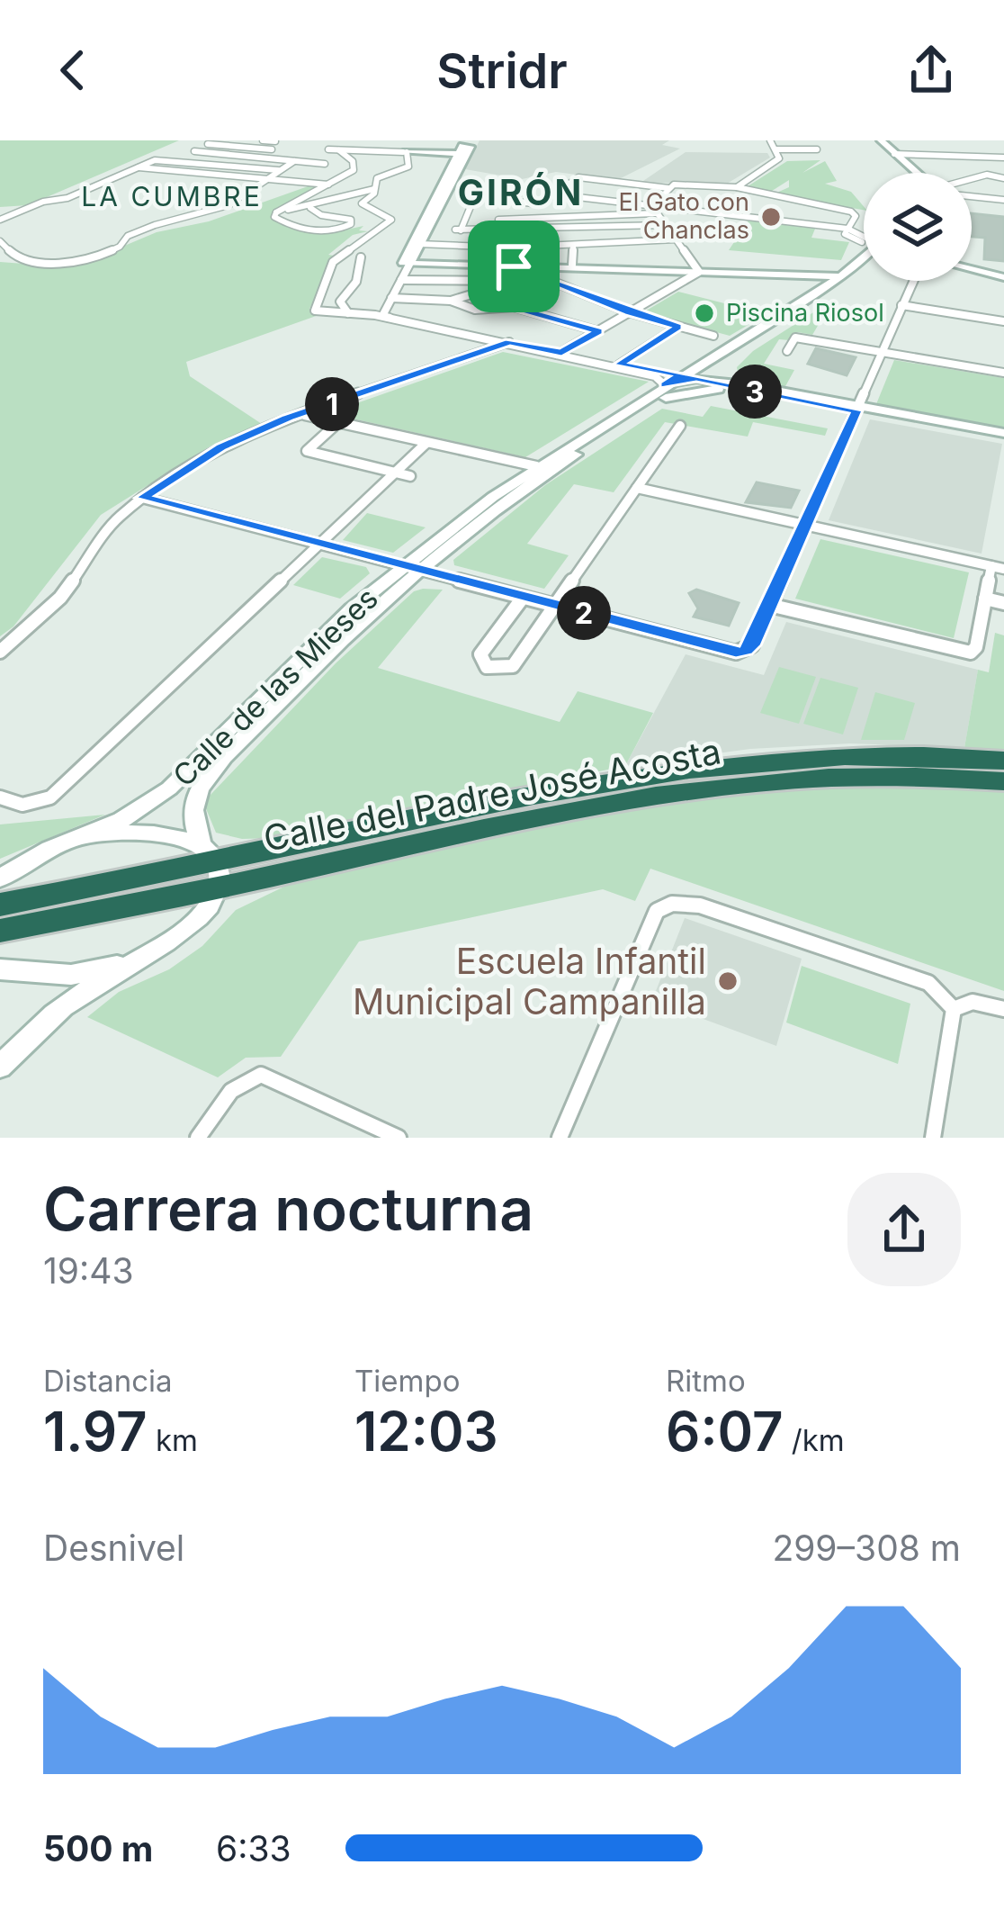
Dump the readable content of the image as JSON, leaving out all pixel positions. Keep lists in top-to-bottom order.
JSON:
{
  "streets": {
    "highway": ["Calle del Padre José Acosta"],
    "main road": ["Calle de las Mieses"]
  },
  "crossings": [
    ["Calle de las Mieses", "Calle del Padre José Acosta"]
  ],
  "districts": ["GIRÓN", "LA CUMBRE"],
  "places": ["El Gato con Chanclas", "Piscina Riosol", "Escuela Infantil Municipal Campanilla"],
  "page": {
    "header": "Stridr",
    "pins": ["3", "1", "2"],
    "heading": ["Carrera nocturna", "19:43"],
    "stats": [
      ["Distancia", "1.97 km"],
      ["Tiempo", "12:03"],
      ["Ritmo", "6:07 /km"]
    ],
    "chart": ["Desnivel", "299–308 m"],
    "list": [
      {
        "name": "500 m",
        "note": "6:33"
      }
    ]
  }
}
